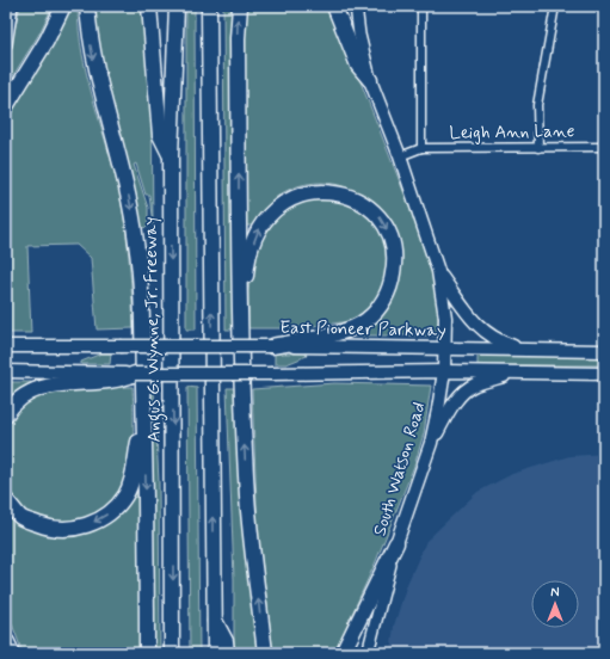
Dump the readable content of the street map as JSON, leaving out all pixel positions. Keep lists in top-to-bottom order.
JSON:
{
  "streets": {
    "highway": ["Angus G. Wynne, Jr. Freeway"],
    "main road": ["East Pioneer Parkway", "South Watson Road"],
    "street": ["Leigh Ann Lane"]
  },
  "crossings": [
    ["East Pioneer Parkway", "South Watson Road"]
  ],
  "north": "top"
}
